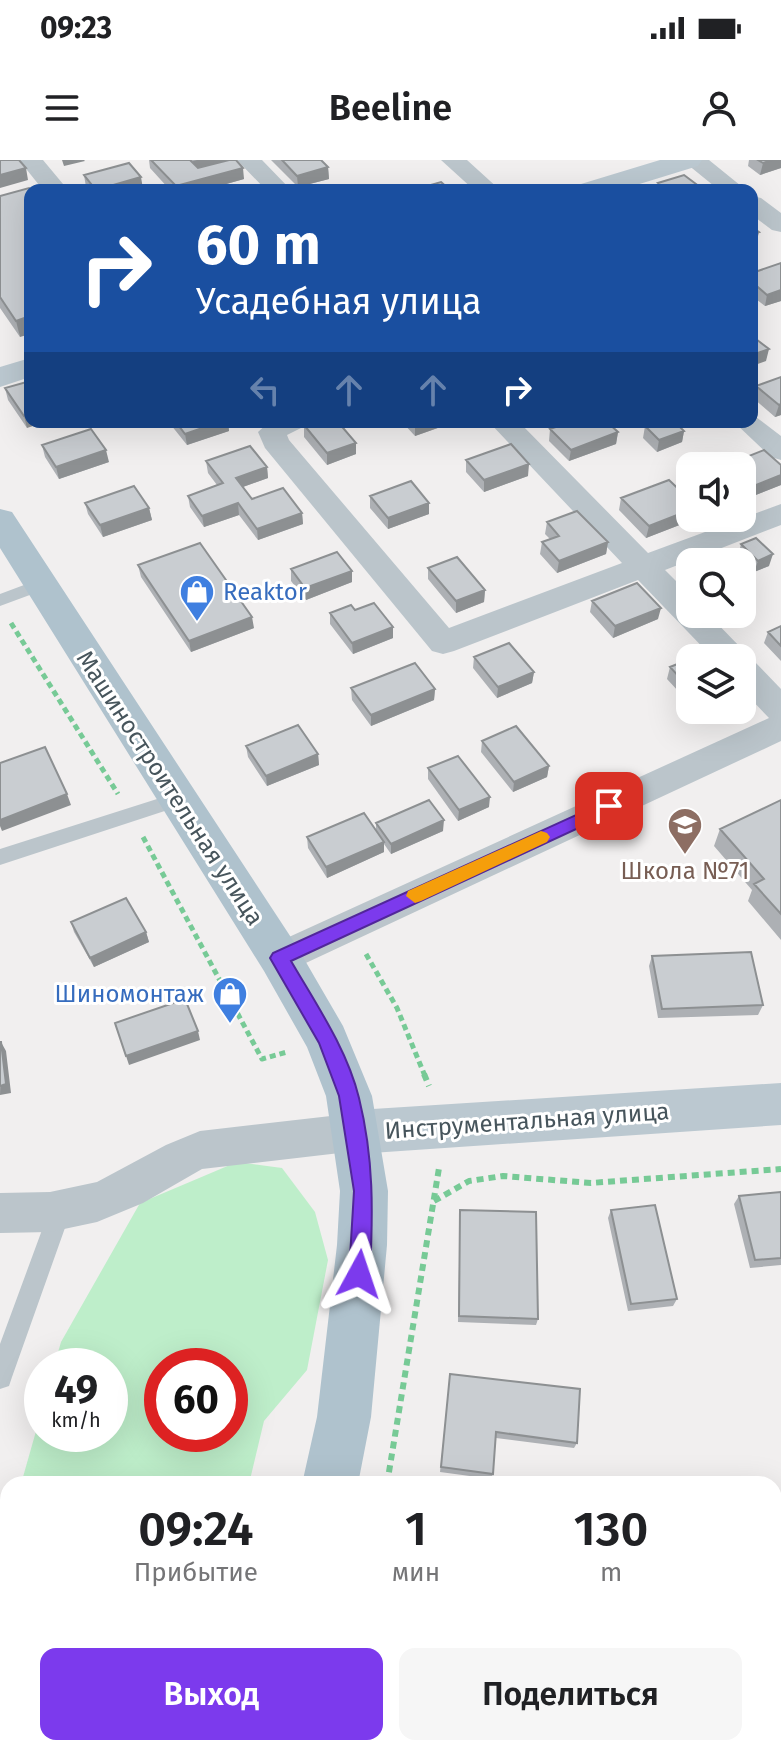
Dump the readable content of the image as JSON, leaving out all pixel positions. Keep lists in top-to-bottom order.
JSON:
{
  "streets": {
    "main road": ["Машиностроительная улица"],
    "street": ["Инструментальная улица"]
  },
  "crossings": [
    ["Машиностроительная улица", "Инструментальная улица"]
  ],
  "places": {
    "shop": ["Reaktor", "Шиномонтаж"],
    "school or university": ["Школа №71"]
  },
  "page": {
    "status": "09:23",
    "header": "Beeline",
    "turn": ["60 m", "Усадебная улица"],
    "speed": "49 km/h",
    "limit": "60",
    "eta": [
      "09:24",
      "Прибытие",
      "1",
      "мин",
      "130",
      "m"
    ],
    "buttons": ["Выход", "Поделиться"]
  }
}
